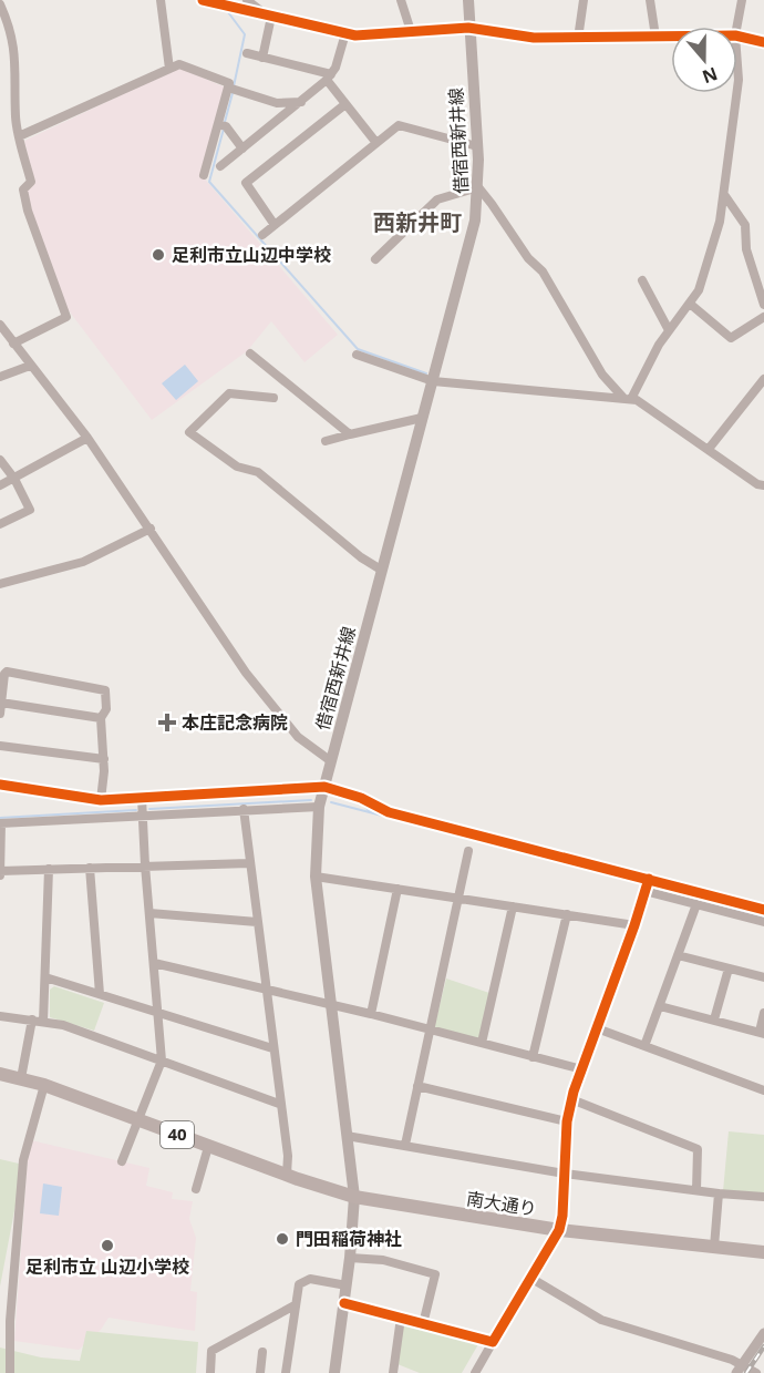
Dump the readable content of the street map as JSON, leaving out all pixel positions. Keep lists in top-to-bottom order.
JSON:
{
  "streets": {
    "main road": ["借宿西新井線", "40", "南大通り"]
  },
  "crossings": [
    ["借宿西新井線", "南大通り"]
  ],
  "districts": ["西新井町"],
  "places": {
    "other": ["足利市立山辺中学校", "門田稲荷神社", "足利市立 山辺小学校"],
    "health": ["本庄記念病院"]
  },
  "north": "bottom"
}
